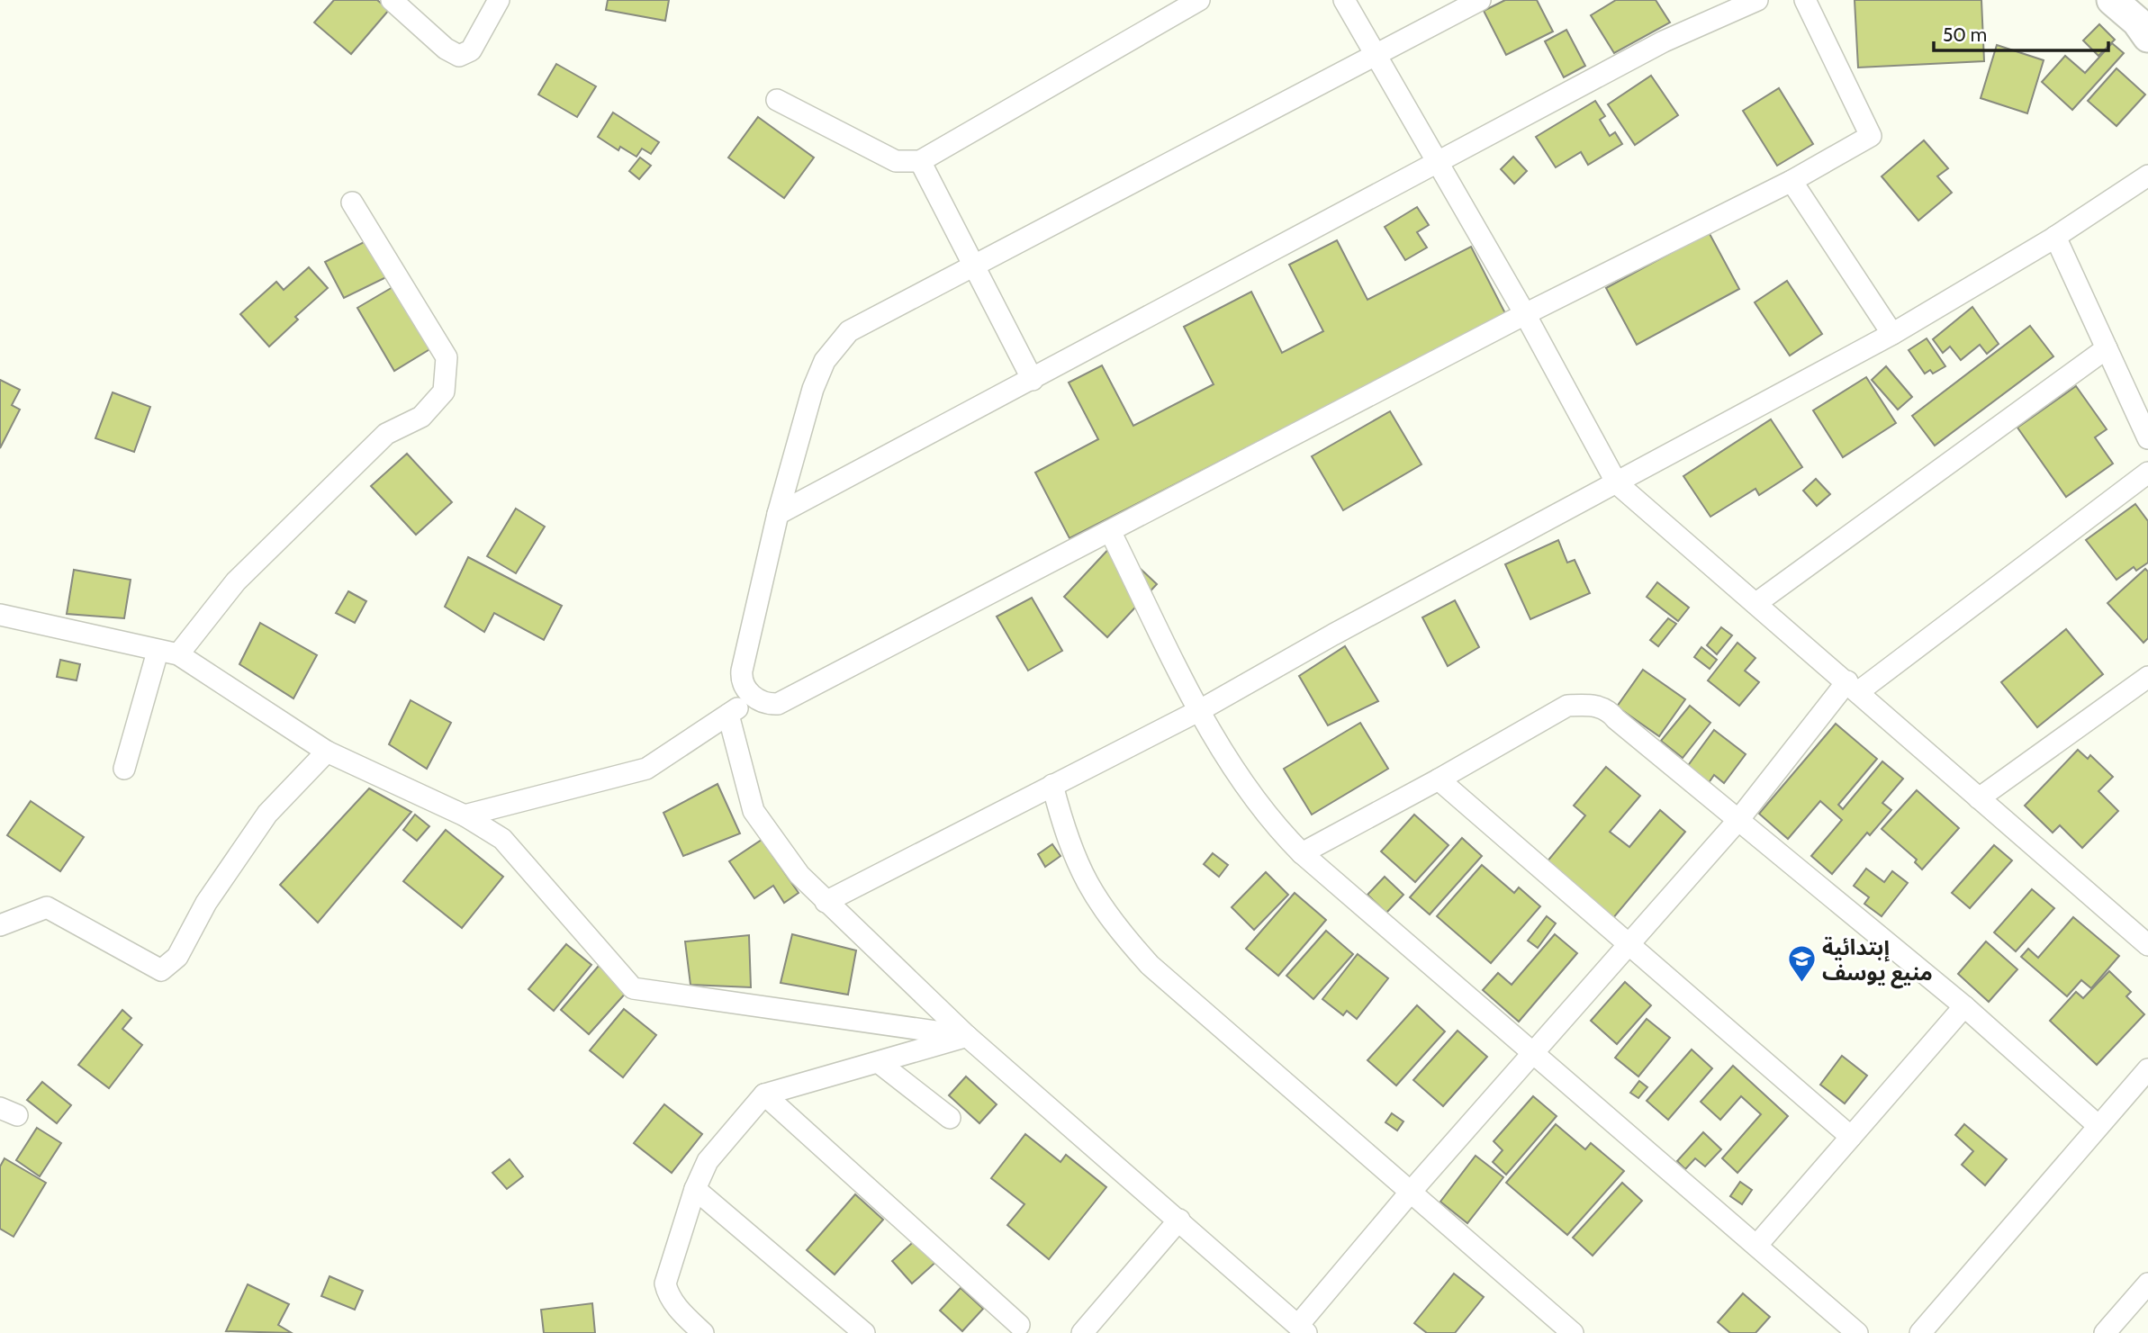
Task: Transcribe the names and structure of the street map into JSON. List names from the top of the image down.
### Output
{
  "places": {
    "school or university": ["إبتدائية منيع يوسف"]
  },
  "scale_bar": "50 m"
}
